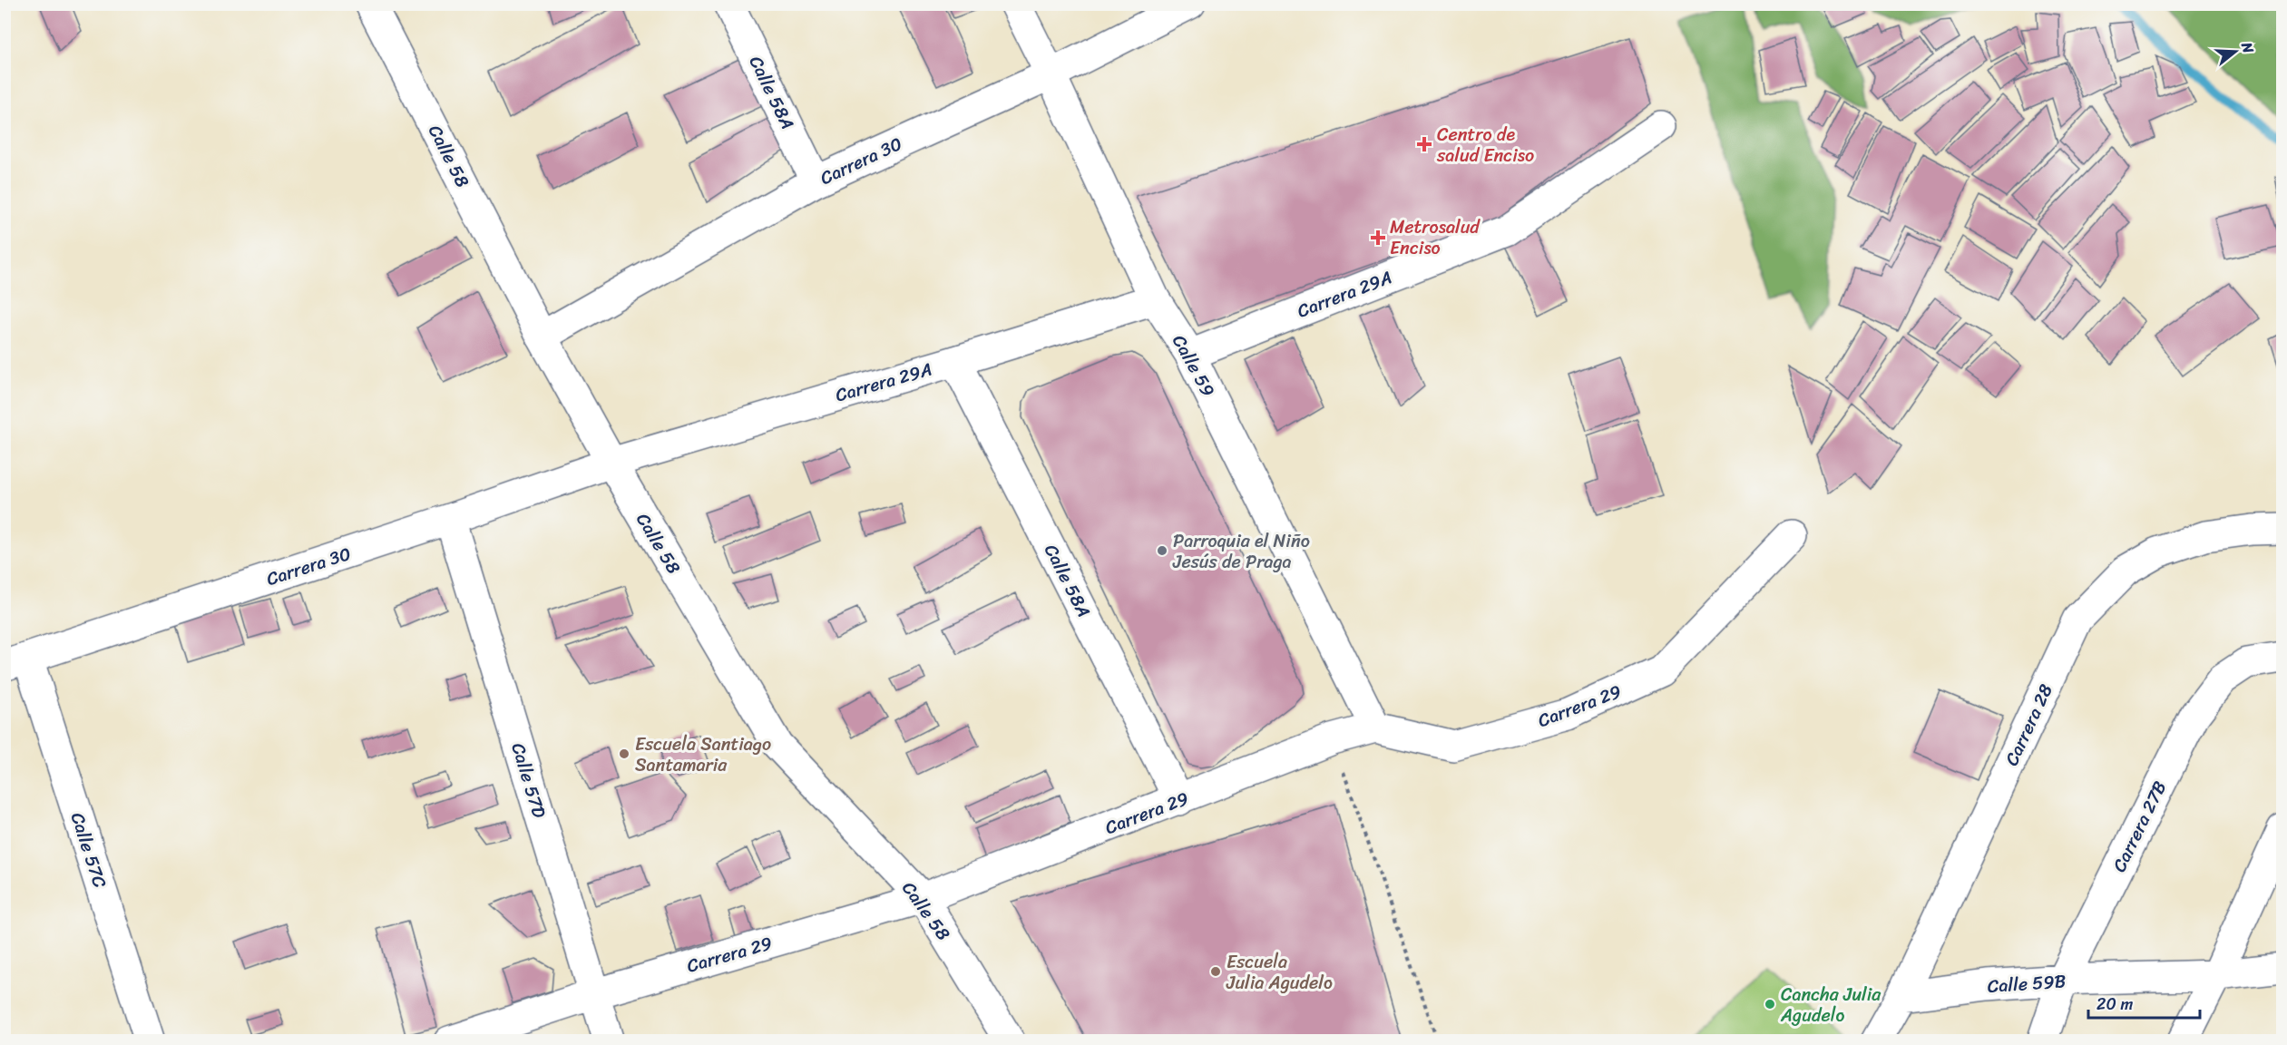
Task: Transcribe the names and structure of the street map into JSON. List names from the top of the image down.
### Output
{
  "streets": {
    "street": [
      "Calle 58A",
      "Calle 58",
      "Carrera 30",
      "Carrera 29A",
      "Calle 59",
      "Carrera 29",
      "Carrera 28",
      "Calle 57D",
      "Carrera 27B",
      "Calle 57C",
      "Calle 59B"
    ]
  },
  "crossings": [
    ["Calle 58A", "Carrera 30"],
    ["Calle 58A", "Carrera 29A"],
    ["Calle 58A", "Carrera 29"],
    ["Calle 58", "Carrera 30"],
    ["Calle 58", "Carrera 29A"],
    ["Calle 58", "Carrera 29"],
    ["Carrera 30", "Carrera 29A"],
    ["Carrera 30", "Calle 59"],
    ["Carrera 30", "Calle 57D"],
    ["Carrera 30", "Calle 57C"],
    ["Carrera 29A", "Calle 59"],
    ["Calle 59", "Carrera 29"],
    ["Carrera 29", "Calle 57D"],
    ["Carrera 28", "Calle 59B"],
    ["Carrera 27B", "Calle 59B"]
  ],
  "places": {
    "health": ["Centro de salud Enciso", "Metrosalud Enciso"],
    "other": [
      "Parroquia el Niño Jesús de Praga",
      "Escuela Santiago Santamaria",
      "Escuela Julia Agudelo",
      "Cancha Julia Agudelo"
    ]
  },
  "scale_bar": "20 m",
  "north": "right"
}
